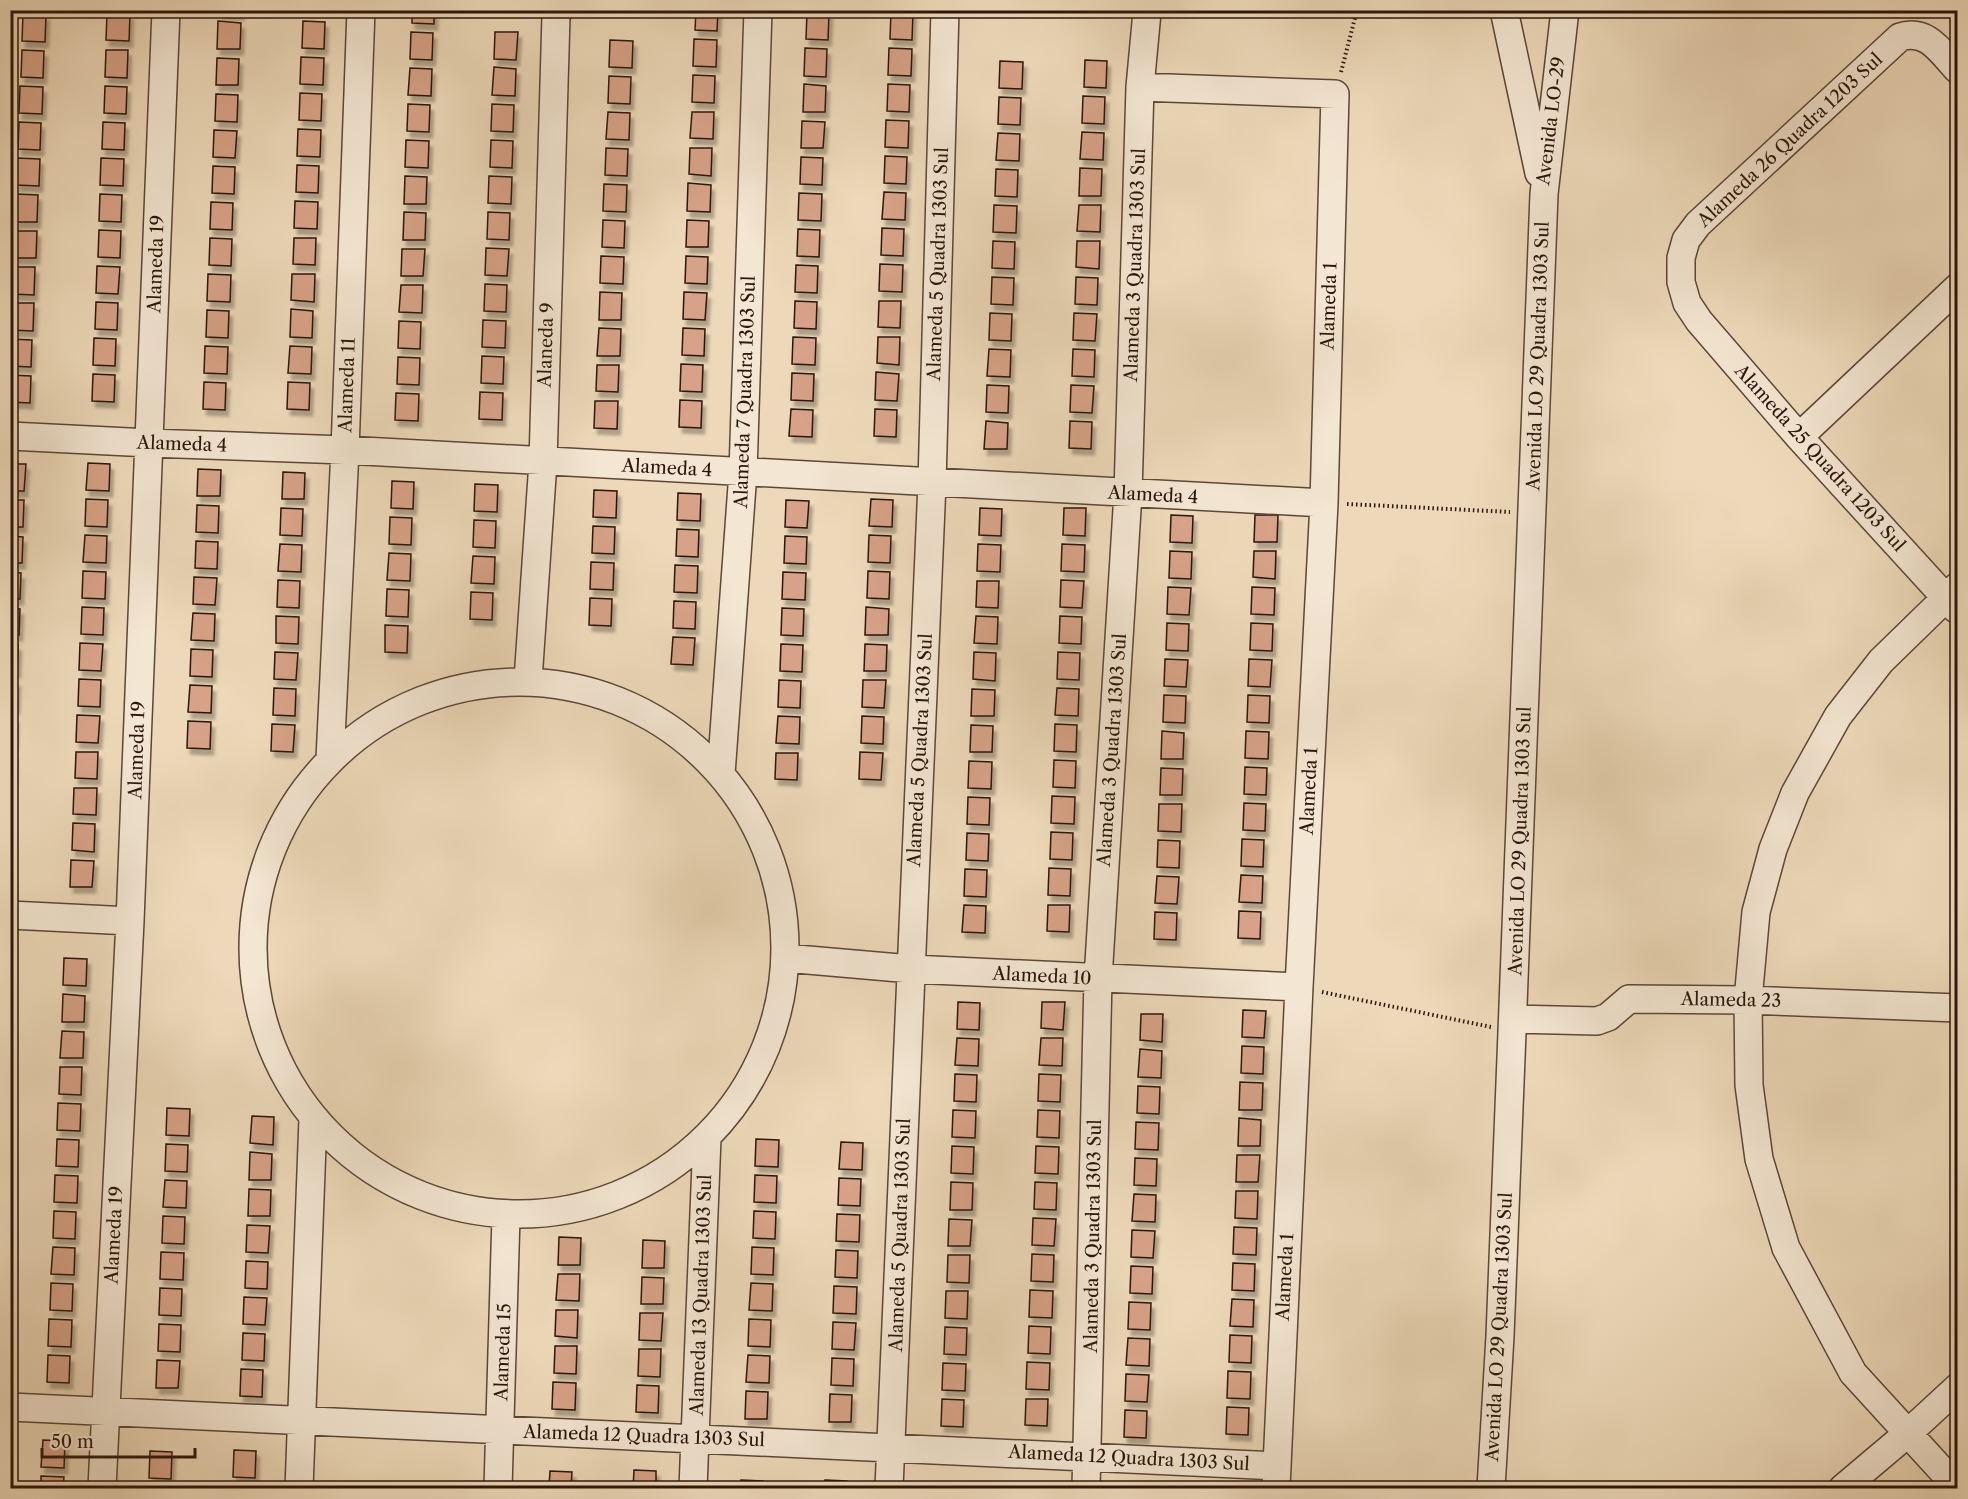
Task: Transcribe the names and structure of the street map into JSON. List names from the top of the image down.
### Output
{
  "streets": {
    "street": [
      "Avenida LO-29",
      "Alameda 26 Quadra 1203 Sul",
      "Alameda 19",
      "Alameda 5 Quadra 1303 Sul",
      "Alameda 3 Quadra 1303 Sul",
      "Alameda 1",
      "Alaneda 9",
      "Avenida LO 29 Quadra 1303 Sul",
      "Alameda 11",
      "Alameda 7 Quadra 1303 Sul",
      "Alameda 4",
      "Alameda 25 Quadra 1203 Sul",
      "Alameda 10",
      "Alameda 23",
      "Alameda 13 Quadra 1303 Sul",
      "Alameda 15",
      "Alameda 12 Quadra 1303 Sul"
    ]
  },
  "crossings": [
    ["Avenida LO-29", "Avenida LO 29 Quadra 1303 Sul"],
    ["Alameda 26 Quadra 1203 Sul", "Alameda 25 Quadra 1203 Sul"],
    ["Alameda 19", "Alameda 4"],
    ["Alameda 19", "Alameda 12 Quadra 1303 Sul"],
    ["Alameda 5 Quadra 1303 Sul", "Alameda 4"],
    ["Alameda 5 Quadra 1303 Sul", "Alameda 10"],
    ["Alameda 5 Quadra 1303 Sul", "Alameda 12 Quadra 1303 Sul"],
    ["Alameda 3 Quadra 1303 Sul", "Alameda 4"],
    ["Alameda 3 Quadra 1303 Sul", "Alameda 10"],
    ["Alameda 3 Quadra 1303 Sul", "Alameda 12 Quadra 1303 Sul"],
    ["Alameda 1", "Alameda 4"],
    ["Alameda 1", "Alameda 10"],
    ["Alameda 1", "Alameda 12 Quadra 1303 Sul"],
    ["Alaneda 9", "Alameda 4"],
    ["Avenida LO 29 Quadra 1303 Sul", "Alameda 23"],
    ["Alameda 11", "Alameda 4"],
    ["Alameda 7 Quadra 1303 Sul", "Alameda 4"],
    ["Alameda 13 Quadra 1303 Sul", "Alameda 12 Quadra 1303 Sul"],
    ["Alameda 15", "Alameda 12 Quadra 1303 Sul"]
  ],
  "scale_bar": "50 m"
}
